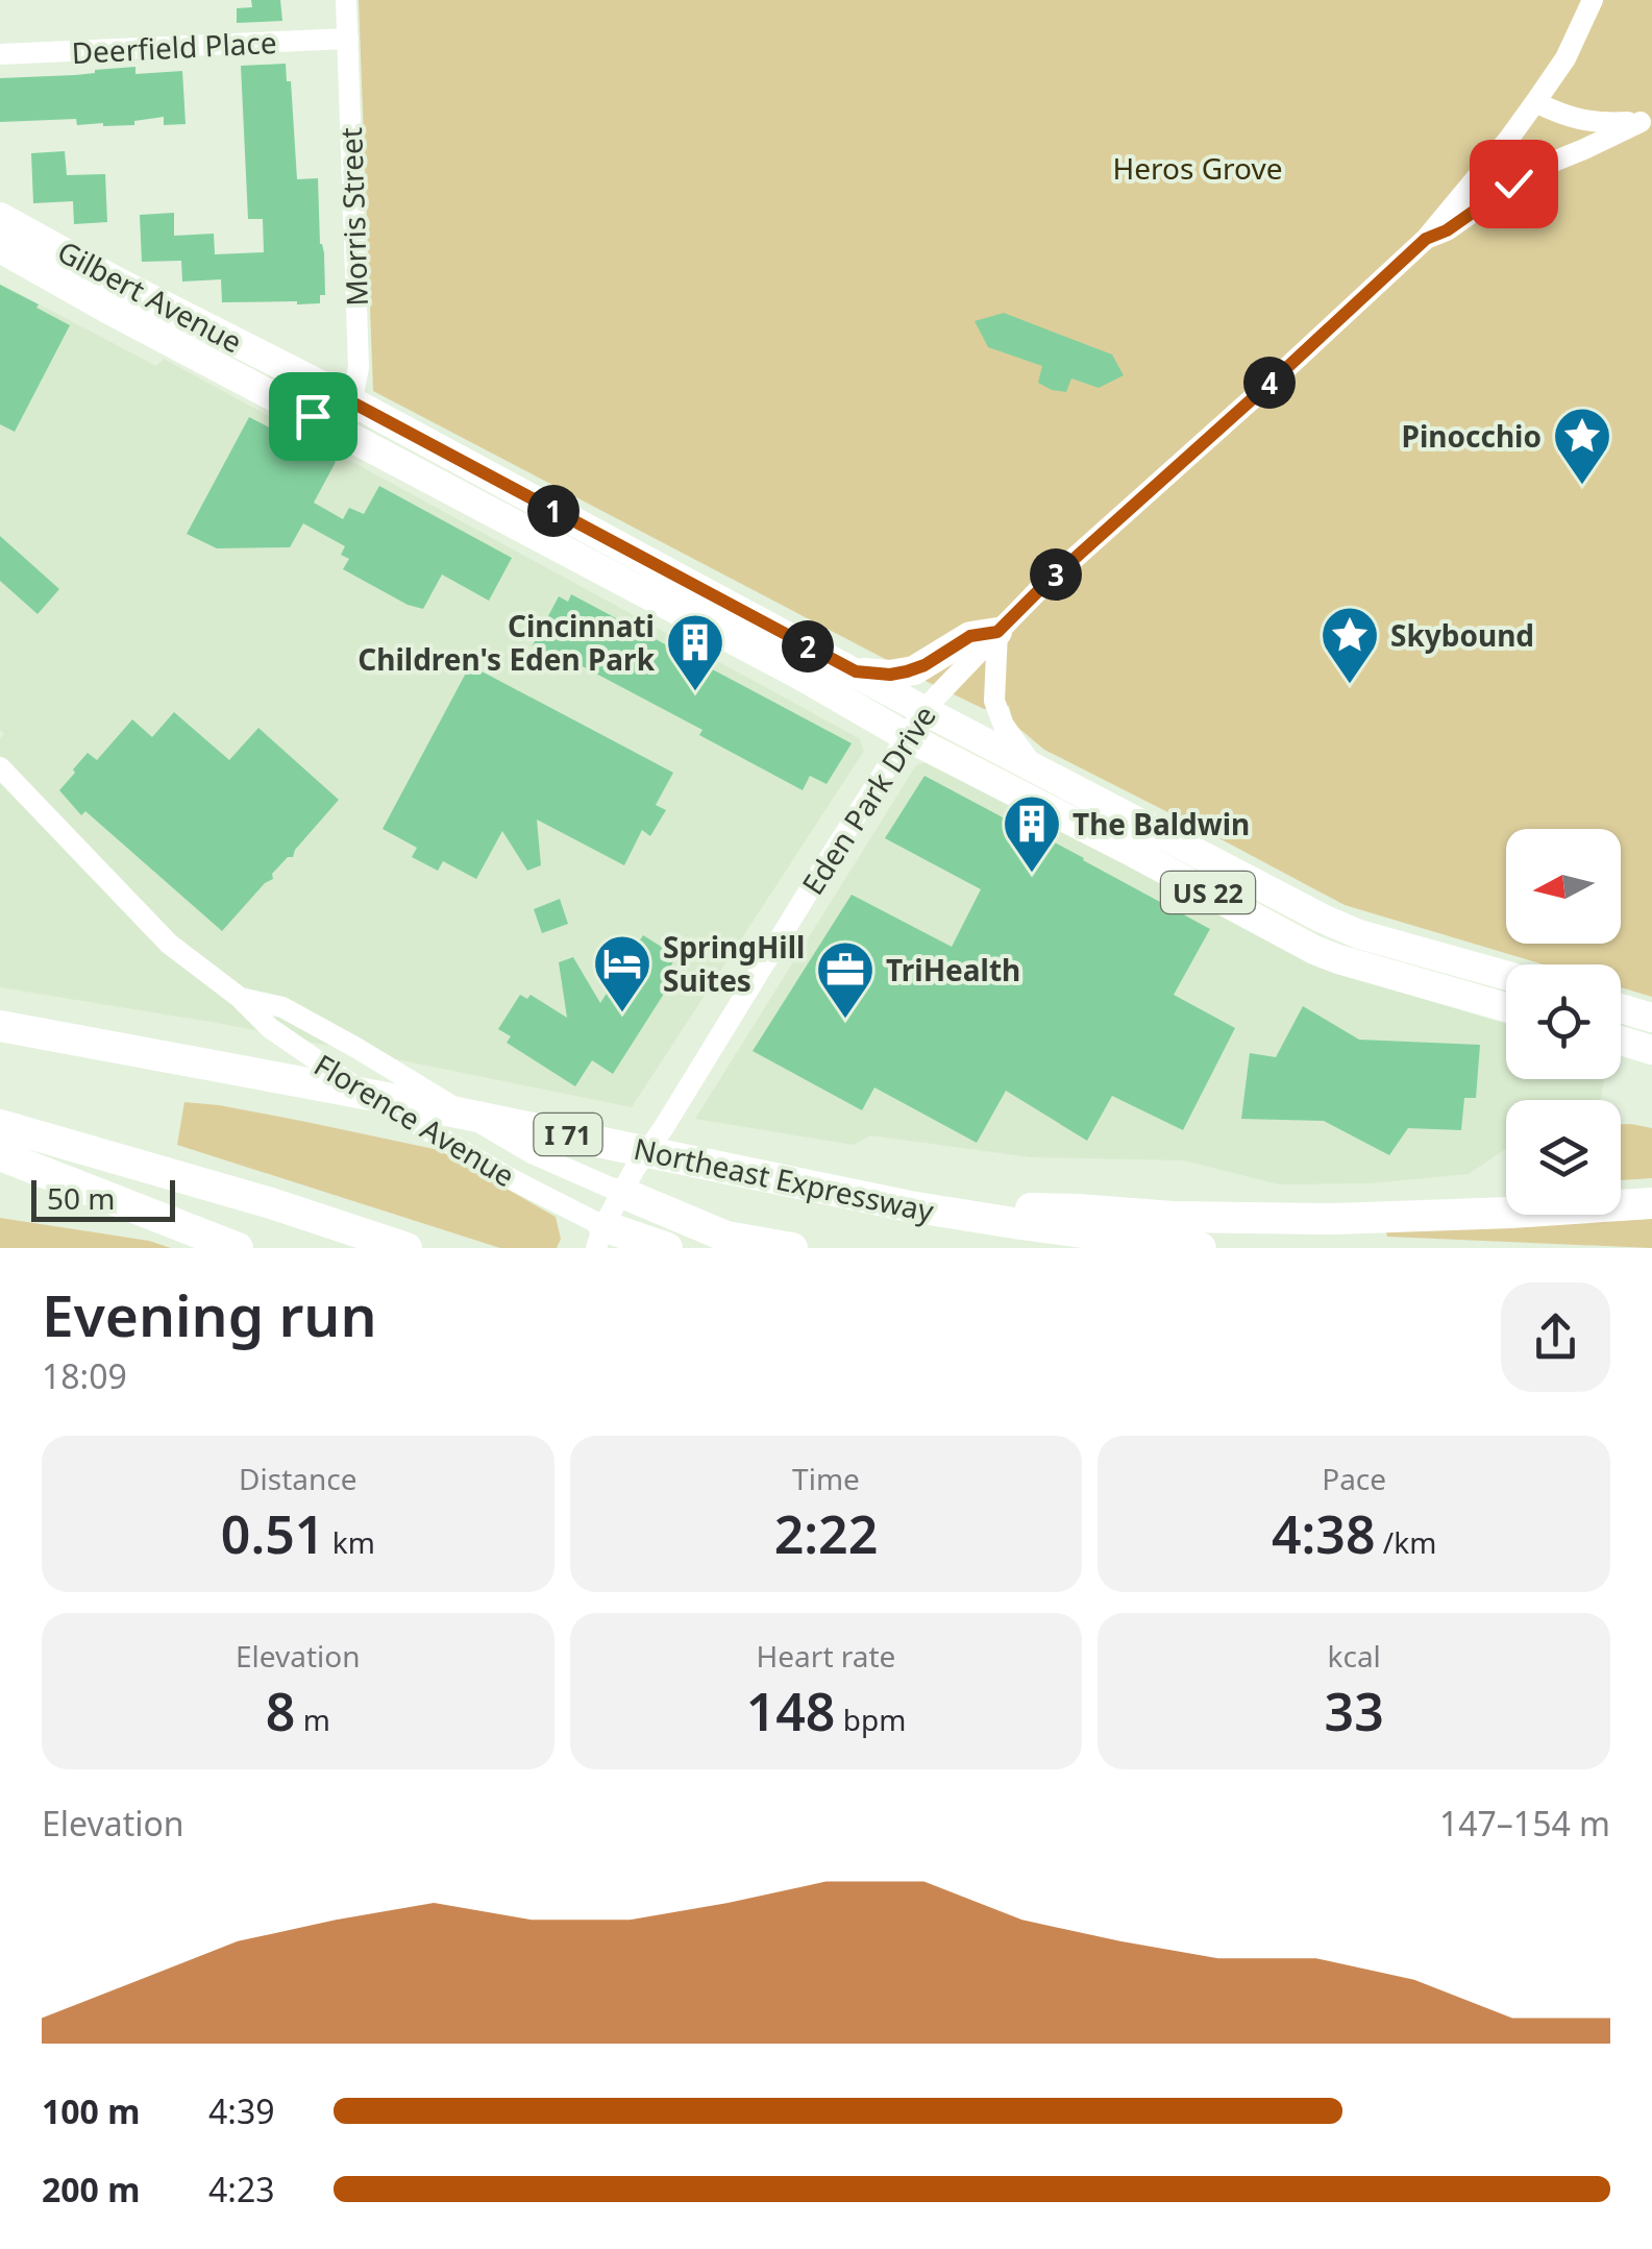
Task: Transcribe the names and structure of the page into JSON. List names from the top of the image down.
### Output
{
  "streets": {
    "highway": ["I 71", "Northeast Expressway"],
    "main road": ["Gilbert Avenue", "US 22"],
    "street": [
      "Deerfield Place",
      "Morris Street",
      "Eden Park Drive",
      "Florence Avenue"
    ]
  },
  "crossings": [
    ["Deerfield Place", "Morris Street"],
    ["Morris Street", "Gilbert Avenue"],
    ["Gilbert Avenue", "Eden Park Drive"],
    ["Eden Park Drive", "Florence Avenue"]
  ],
  "parks": ["Heros Grove"],
  "places": {
    "place": ["Pinocchio", "Skybound"],
    "building": ["Cincinnati Children's Eden Park", "The Baldwin"],
    "hotel": ["SpringHill Suites"],
    "office": ["TriHealth"]
  },
  "scale_bar": "50 m",
  "north": "left",
  "page": {
    "pins": [
      "4",
      "1",
      "3",
      "2"
    ],
    "scale": "50 m",
    "heading": ["Evening run", "18:09"],
    "stats": [
      ["Distance", "0.51 km"],
      ["Time", "2:22"],
      ["Pace", "4:38 /km"],
      ["Elevation", "8 m"],
      ["Heart rate", "148 bpm"],
      ["kcal", "33"]
    ],
    "chart": ["Elevation", "147–154 m"],
    "list": [
      {
        "name": "100 m",
        "note": "4:39"
      },
      {
        "name": "200 m",
        "note": "4:23"
      }
    ]
  }
}
